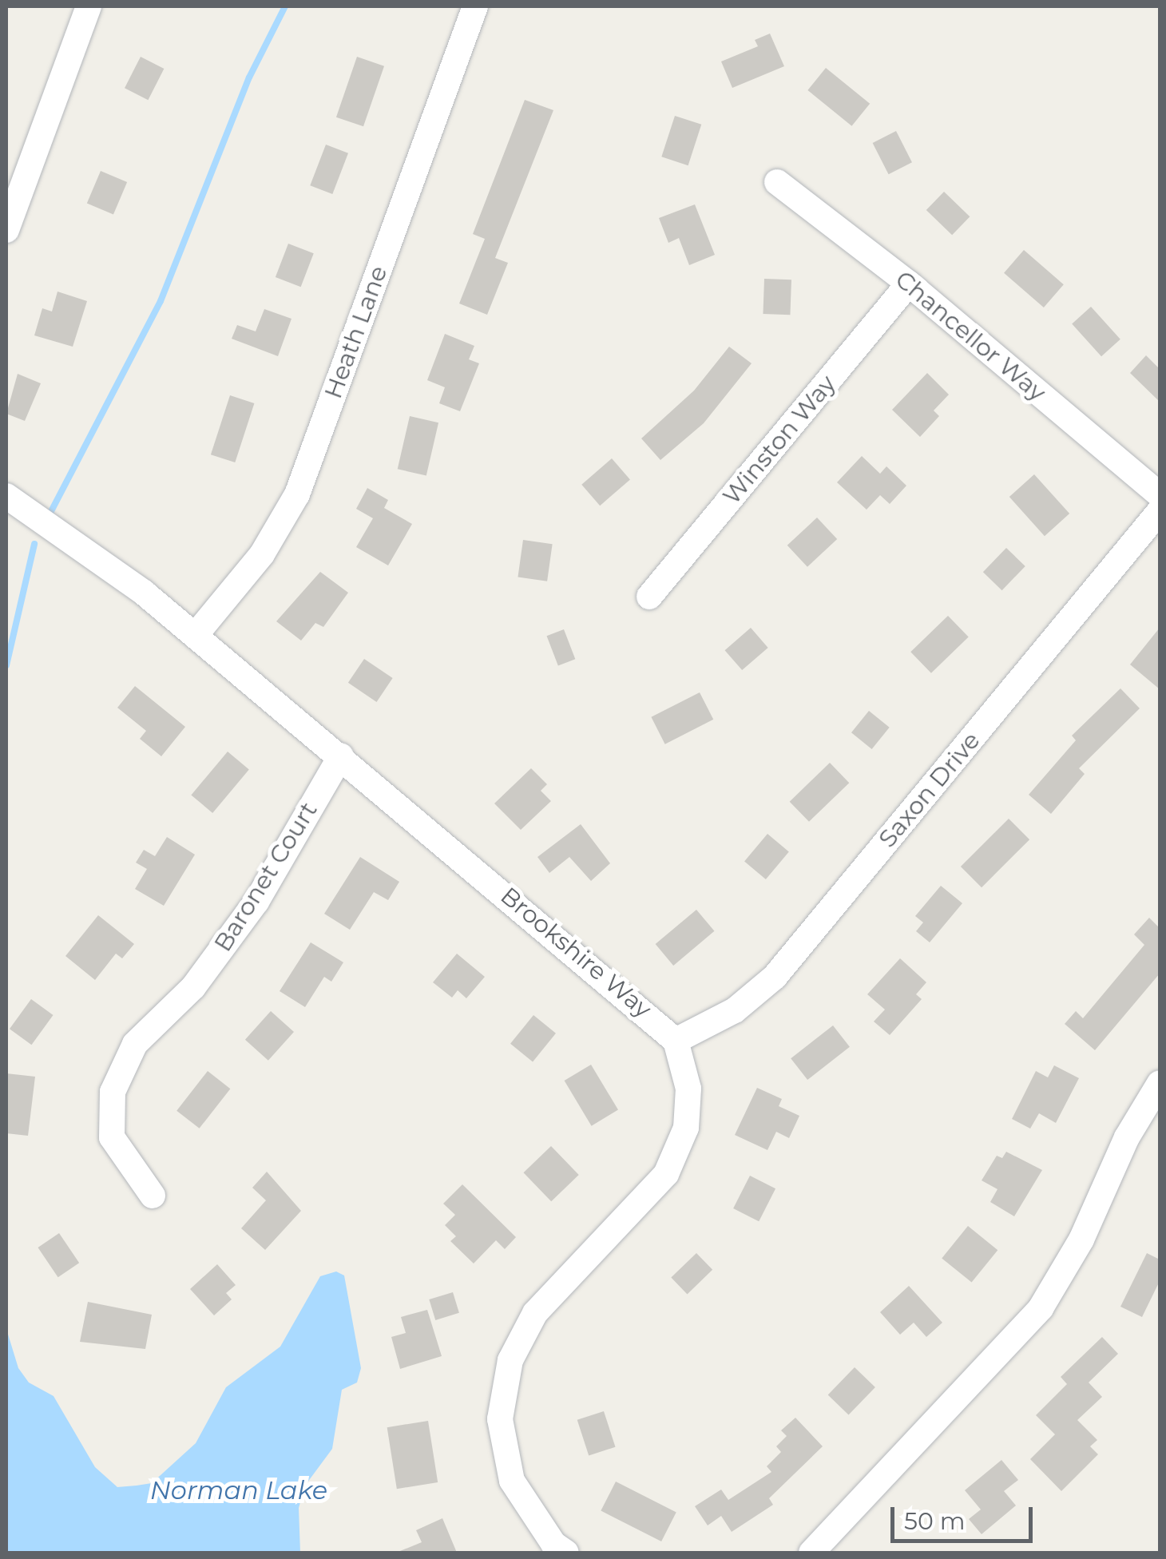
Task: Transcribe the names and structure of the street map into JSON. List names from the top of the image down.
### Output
{
  "streets": {
    "street": [
      "Heath Lane",
      "Chancellor Way",
      "Winston Way",
      "Saxon Drive",
      "Baronet Court",
      "Brookshire Way"
    ]
  },
  "crossings": [
    ["Heath Lane", "Brookshire Way"],
    ["Chancellor Way", "Winston Way"],
    ["Saxon Drive", "Brookshire Way"],
    ["Baronet Court", "Brookshire Way"]
  ],
  "water": ["Norman Lake"],
  "scale_bar": "50 m"
}
